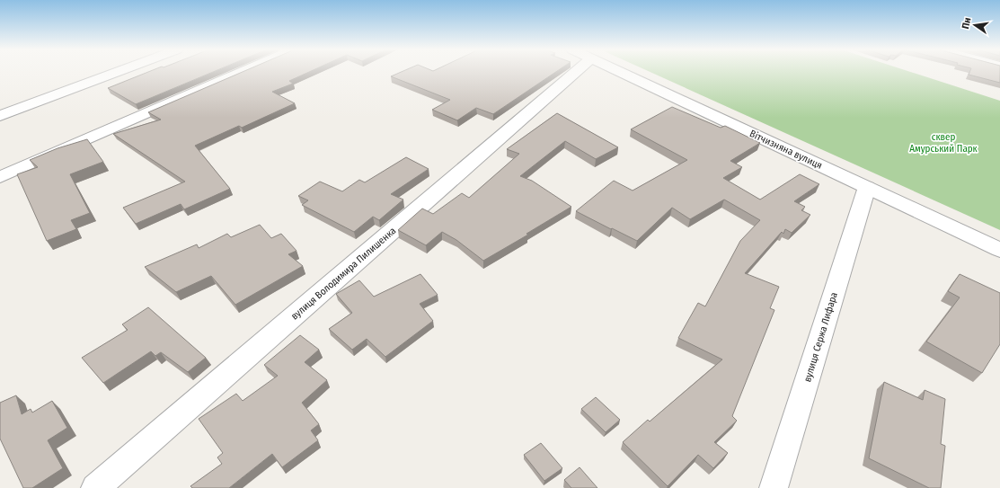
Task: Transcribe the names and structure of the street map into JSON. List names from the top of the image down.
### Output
{
  "streets": {
    "street": ["Вітчизняна вулиця", "вулиця Володимира Пилишенка", "вулиця Сержа Лифара"]
  },
  "crossings": [
    ["Вітчизняна вулиця", "вулиця Сержа Лифара"]
  ],
  "parks": ["сквер Амурський Парк"],
  "north": "left"
}
